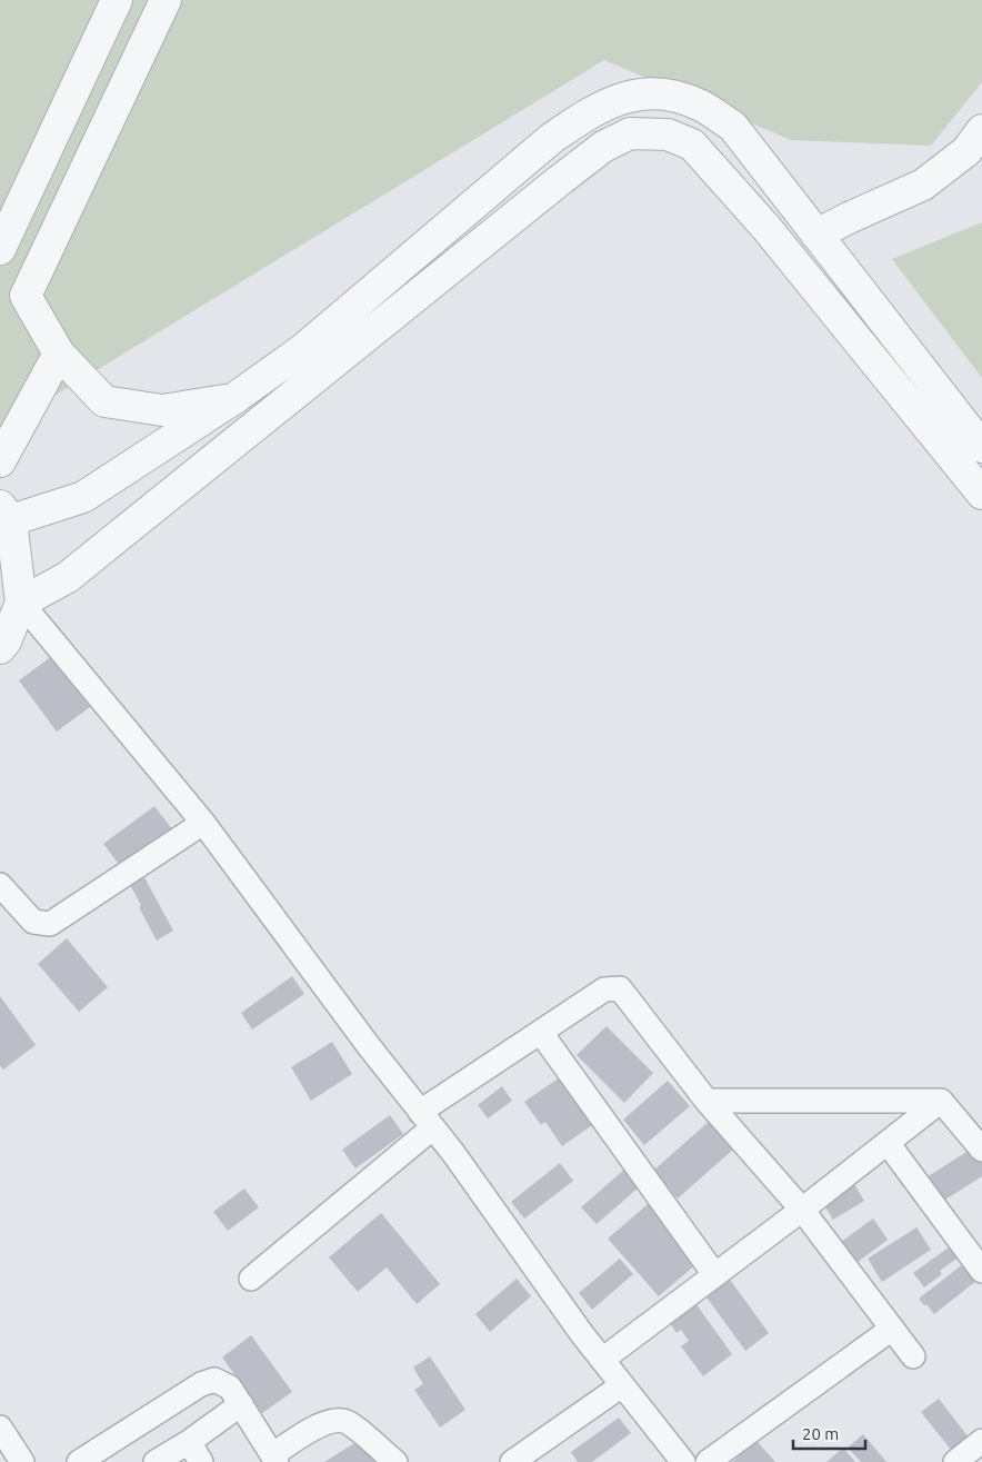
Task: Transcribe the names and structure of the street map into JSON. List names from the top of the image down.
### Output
{
  "scale_bar": "20 m"
}
